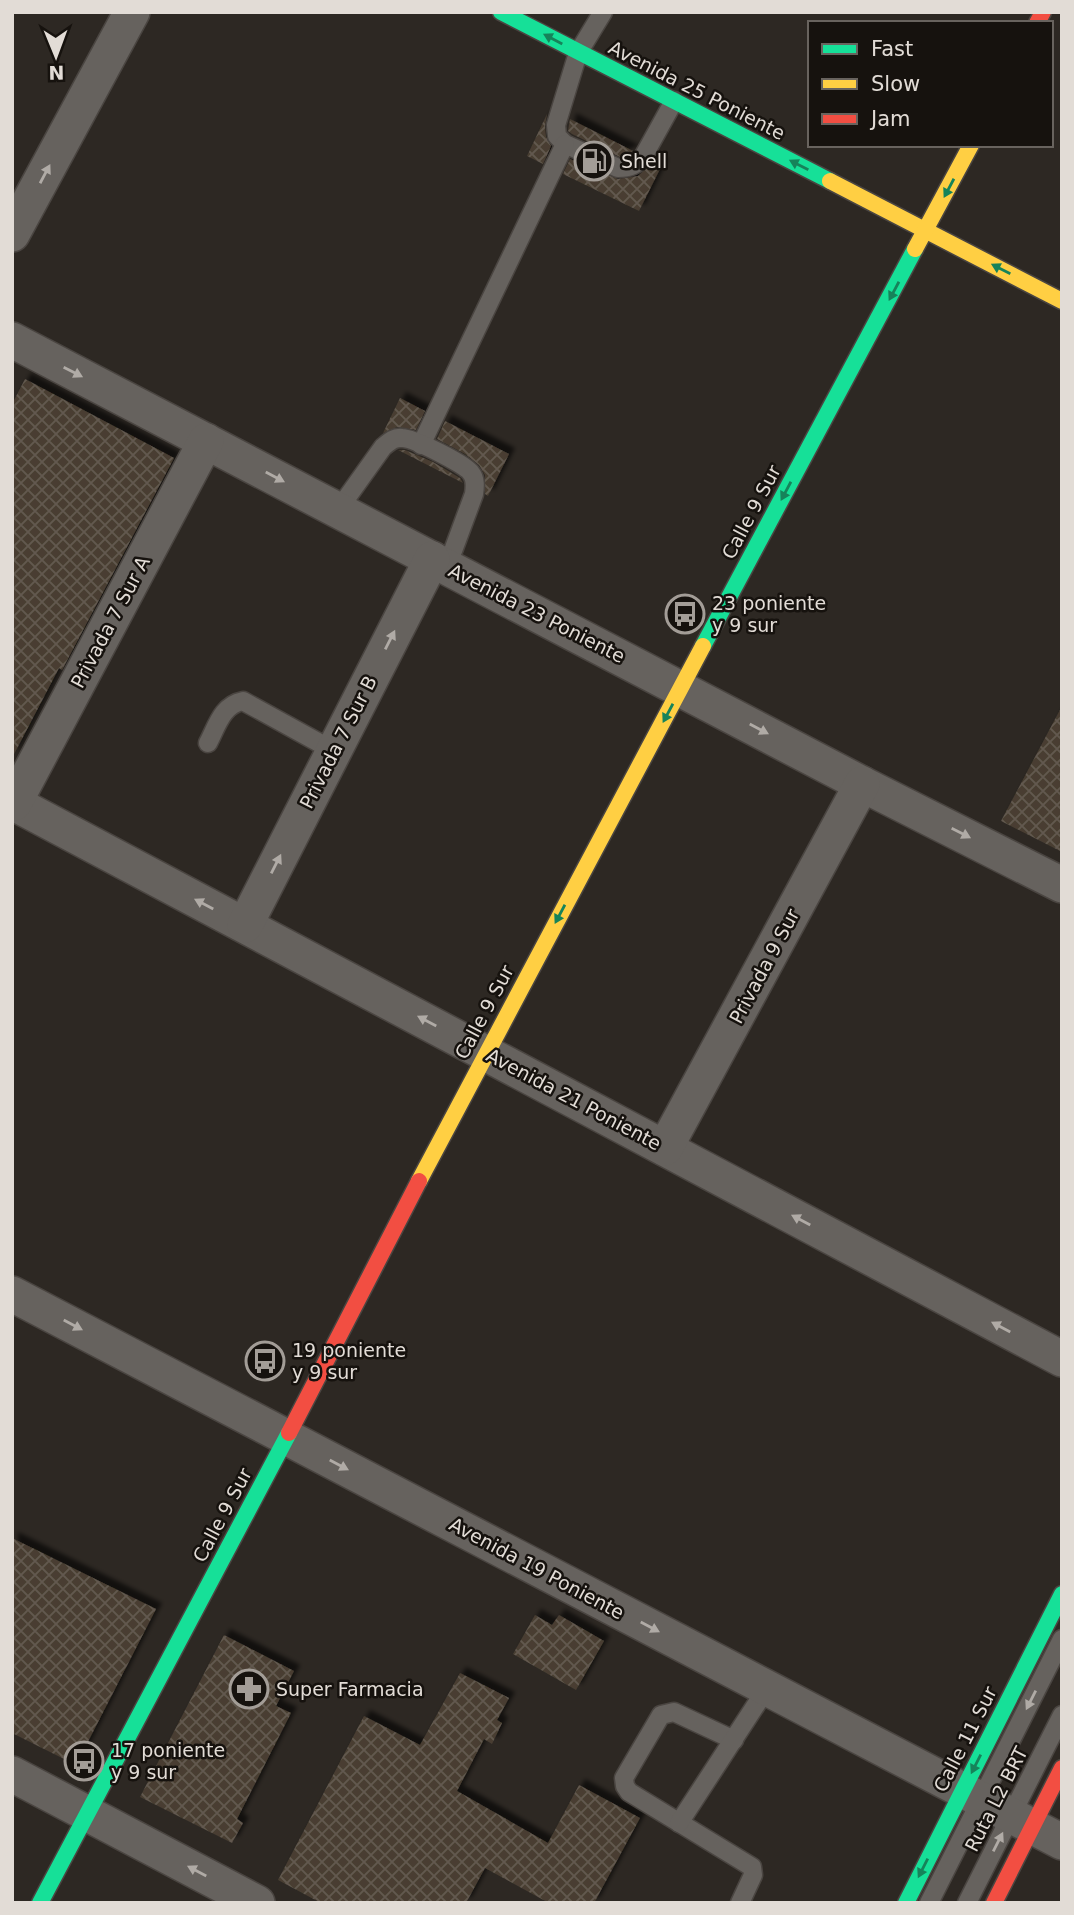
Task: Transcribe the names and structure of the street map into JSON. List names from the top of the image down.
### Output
{
  "streets": {
    "street": [
      "Avenida 25 Poniente",
      "Calle 9 Sur",
      "Avenida 23 Poniente",
      "Privada 7 Sur A",
      "Privada 7 Sur B",
      "Privada 9 Sur",
      "Avenida 21 Poniente",
      "Avenida 19 Poniente",
      "Calle 11 Sur"
    ],
    "lane": ["Ruta L2 BRT"]
  },
  "crossings": [
    ["Avenida 25 Poniente", "Calle 9 Sur"],
    ["Calle 9 Sur", "Avenida 23 Poniente"],
    ["Calle 9 Sur", "Avenida 21 Poniente"],
    ["Calle 9 Sur", "Avenida 19 Poniente"],
    ["Avenida 23 Poniente", "Privada 7 Sur A"],
    ["Avenida 23 Poniente", "Privada 7 Sur B"],
    ["Avenida 23 Poniente", "Privada 9 Sur"],
    ["Privada 7 Sur A", "Avenida 21 Poniente"],
    ["Privada 7 Sur B", "Avenida 21 Poniente"],
    ["Privada 9 Sur", "Avenida 21 Poniente"],
    ["Avenida 19 Poniente", "Calle 11 Sur"],
    ["Avenida 19 Poniente", "Ruta L2 BRT"],
    ["Calle 11 Sur", "Ruta L2 BRT"]
  ],
  "one_way": [
    "Avenida 25 Poniente",
    "Calle 9 Sur",
    "Avenida 23 Poniente",
    "Privada 7 Sur B",
    "Avenida 21 Poniente",
    "Avenida 19 Poniente"
  ],
  "places": {
    "fuel station": ["Shell"],
    "bus stop": ["23 poniente y 9 sur", "19 poniente y 9 sur", "17 poniente y 9 sur"],
    "pharmacy": ["Super Farmacia"]
  },
  "legend": ["Fast", "Slow", "Jam"],
  "north": "bottom"
}
